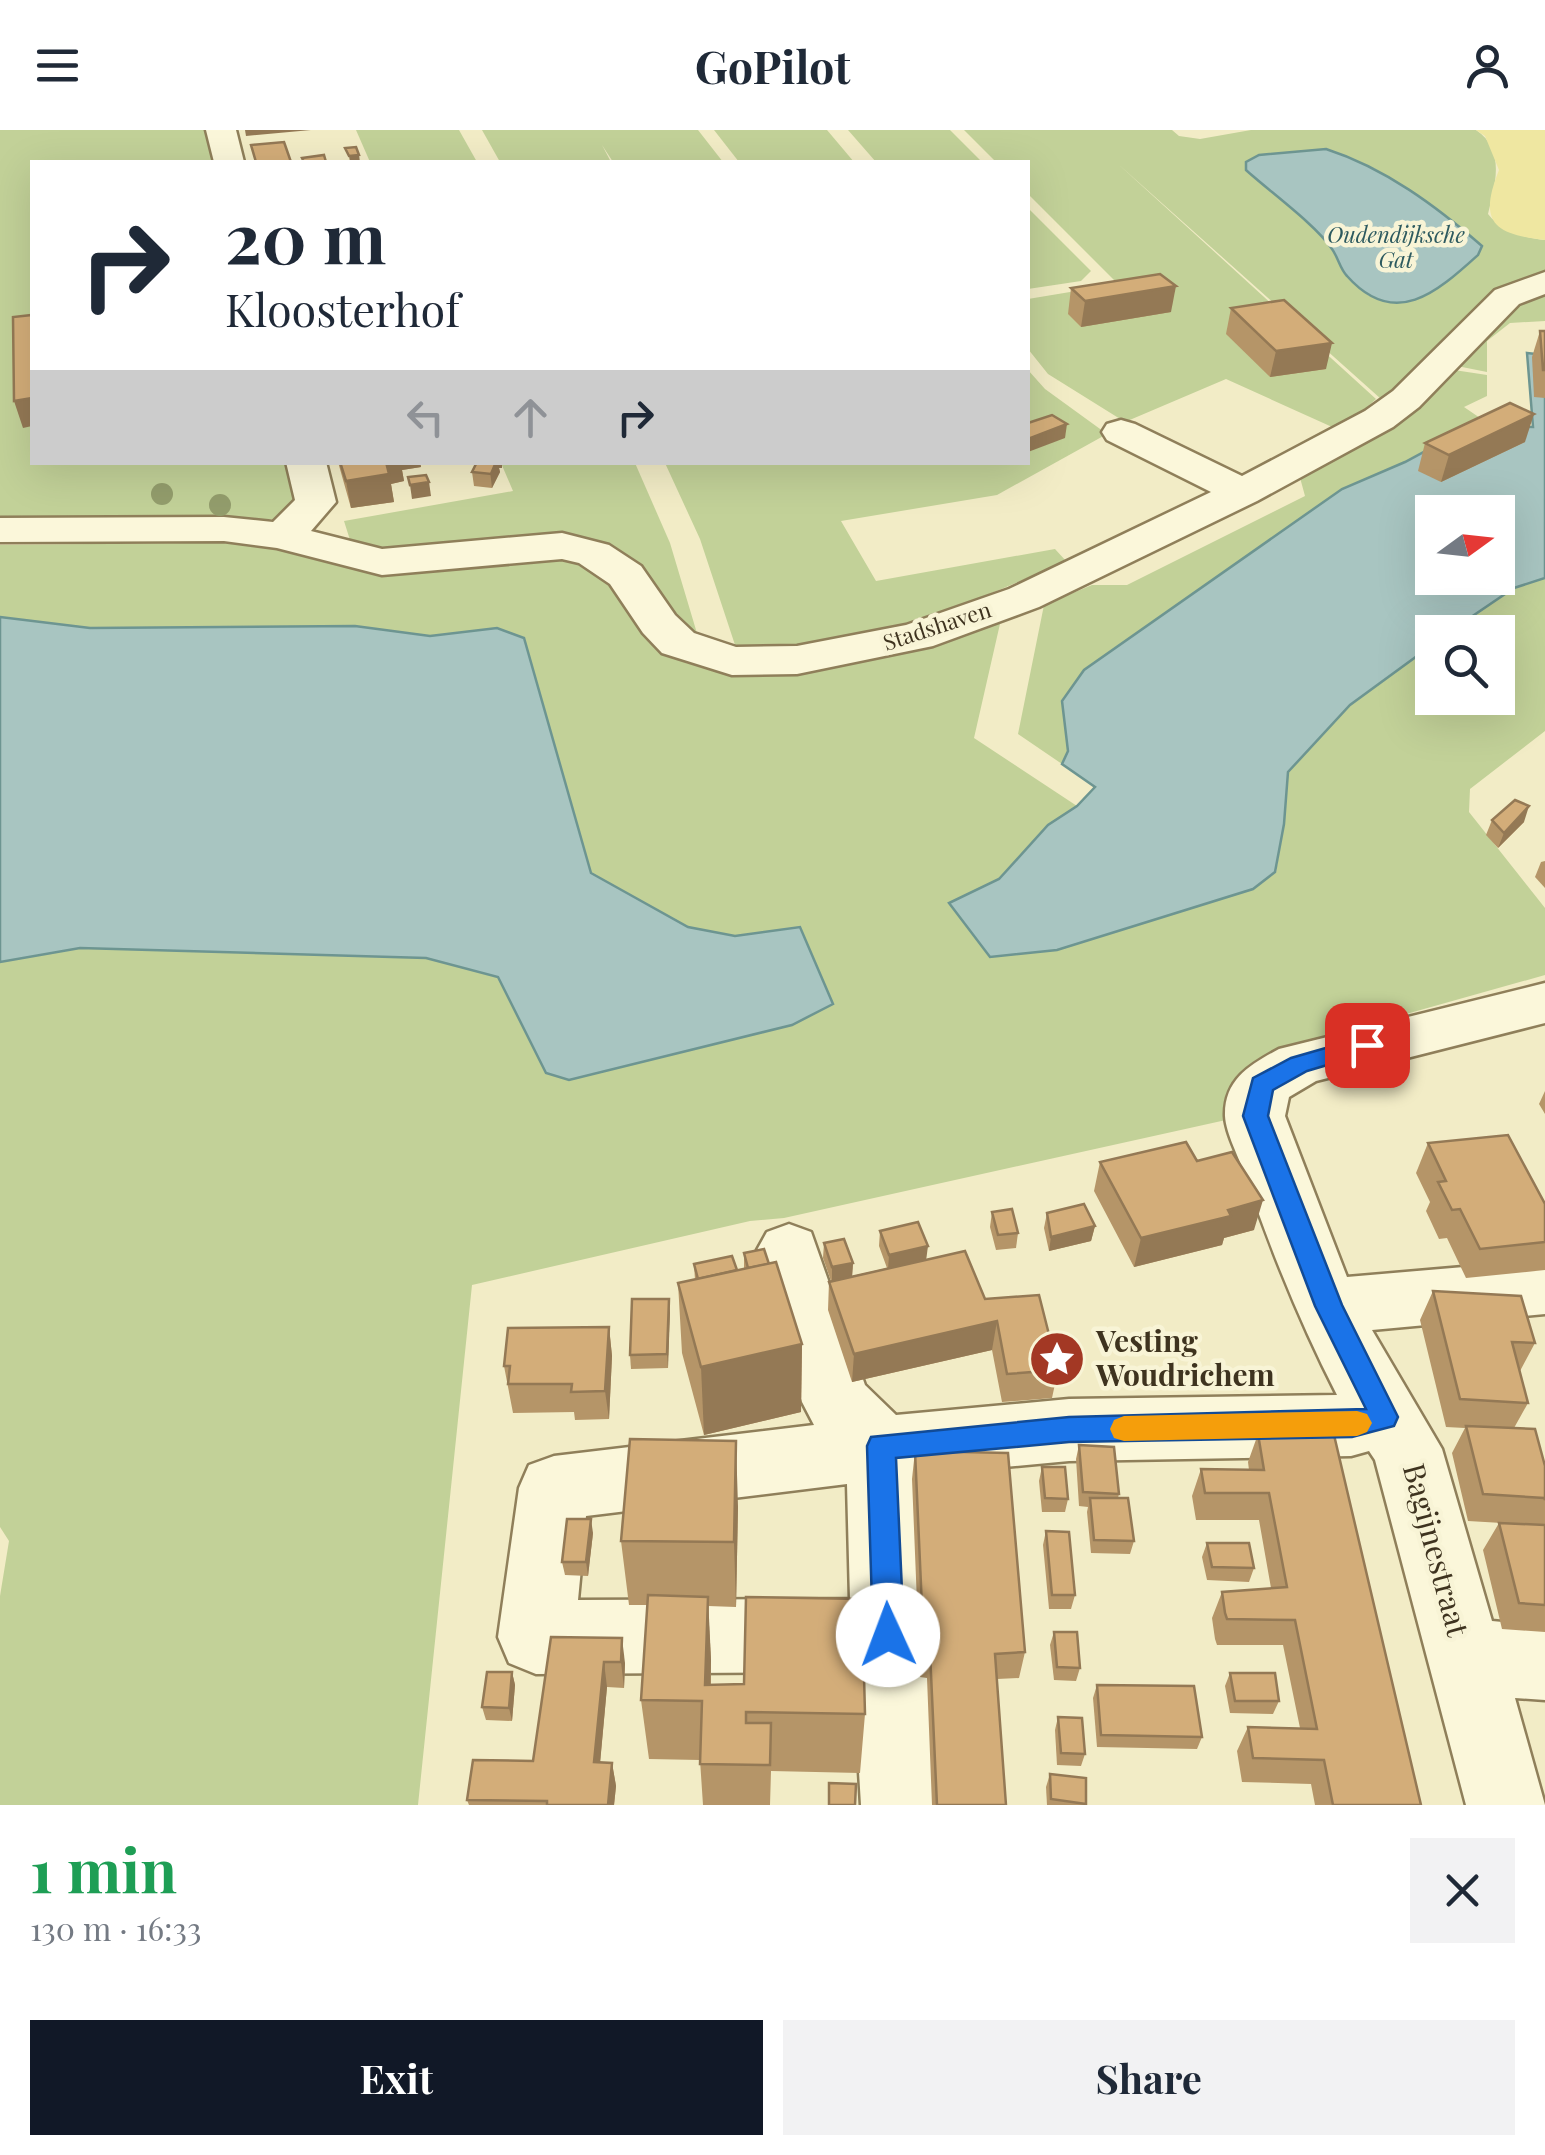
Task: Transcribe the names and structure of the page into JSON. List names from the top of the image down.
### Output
{
  "streets": {
    "street": ["Stadshaven", "Bagijnestraat"]
  },
  "water": ["Oudendijksche Gat"],
  "places": {
    "place": ["Vesting Woudrichem"]
  },
  "north": "right",
  "page": {
    "header": "GoPilot",
    "turn": ["20 m", "Kloosterhof"],
    "heading": ["1 min", "130 m · 16:33"],
    "buttons": ["Exit", "Share"]
  }
}
